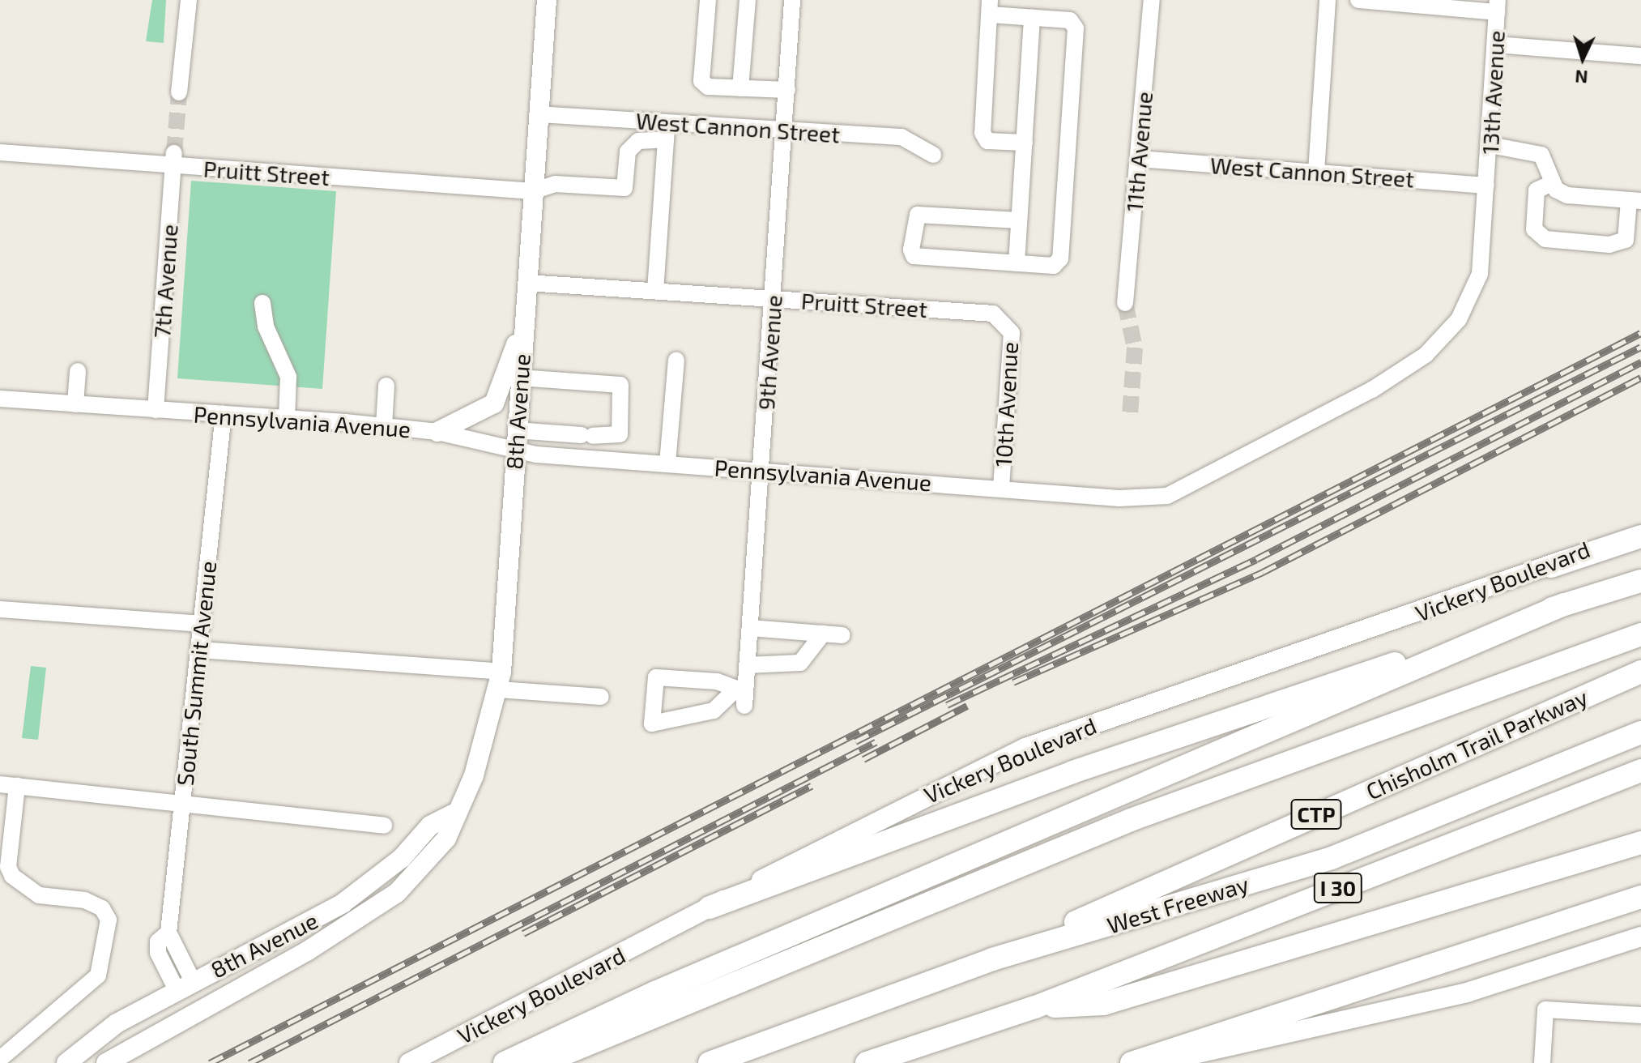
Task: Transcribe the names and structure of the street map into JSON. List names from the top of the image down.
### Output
{
  "streets": {
    "highway": [
      "Chisholm Trail Parkway",
      "CTP",
      "I 30",
      "West Freeway"
    ],
    "main road": ["8th Avenue", "Vickery Boulevard"],
    "street": [
      "13th Avenue",
      "West Cannon Street",
      "11th Avenue",
      "Pruitt Street",
      "7th Avenue",
      "9th Avenue",
      "10th Avenue",
      "Pennsylvania Avenue",
      "South Summit Avenue"
    ]
  },
  "crossings": [
    ["13th Avenue", "West Cannon Street"],
    ["13th Avenue", "Pennsylvania Avenue"],
    ["West Cannon Street", "11th Avenue"],
    ["West Cannon Street", "Pruitt Street"],
    ["West Cannon Street", "9th Avenue"],
    ["West Cannon Street", "8th Avenue"],
    ["West Cannon Street", "Pennsylvania Avenue"],
    ["Pruitt Street", "7th Avenue"],
    ["Pruitt Street", "9th Avenue"],
    ["Pruitt Street", "10th Avenue"],
    ["Pruitt Street", "8th Avenue"],
    ["7th Avenue", "Pennsylvania Avenue"],
    ["9th Avenue", "Pennsylvania Avenue"],
    ["10th Avenue", "Pennsylvania Avenue"],
    ["8th Avenue", "Pennsylvania Avenue"],
    ["8th Avenue", "South Summit Avenue"],
    ["Pennsylvania Avenue", "South Summit Avenue"],
    ["Chisholm Trail Parkway", "West Freeway"]
  ],
  "north": "bottom"
}
